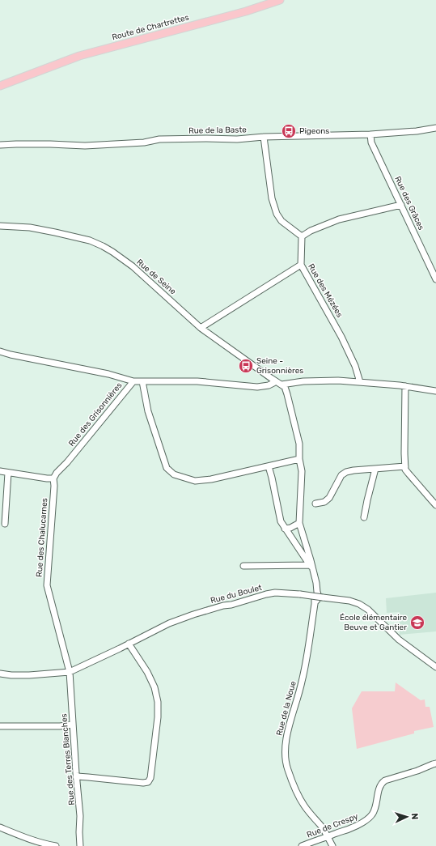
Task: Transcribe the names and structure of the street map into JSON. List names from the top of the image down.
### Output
{
  "streets": {
    "main road": ["Route de Chartrettes"],
    "street": [
      "Rue de la Baste",
      "Rue des Grâces",
      "Rue de Seine",
      "Rue des Mézées",
      "Rue des Grisonnières",
      "Rue des Chalucarnes",
      "Rue du Boulet",
      "Rue de la Noue",
      "Rue des Terres Blanches",
      "Rue de Crespy"
    ]
  },
  "crossings": [
    ["Rue de la Baste", "Rue des Grâces"],
    ["Rue de Seine", "Rue des Grisonnières"],
    ["Rue de Seine", "Rue de la Noue"],
    ["Rue des Mézées", "Rue des Grisonnières"],
    ["Rue des Grisonnières", "Rue des Chalucarnes"],
    ["Rue des Grisonnières", "Rue de la Noue"],
    ["Rue des Chalucarnes", "Rue du Boulet"],
    ["Rue des Chalucarnes", "Rue des Terres Blanches"],
    ["Rue du Boulet", "Rue des Terres Blanches"],
    ["Rue de la Noue", "Rue de Crespy"]
  ],
  "places": {
    "bus stop": ["Pigeons", "Seine - Grisonnières"],
    "school or university": ["École élémentaire Beuve et Gantier"]
  },
  "north": "right"
}
